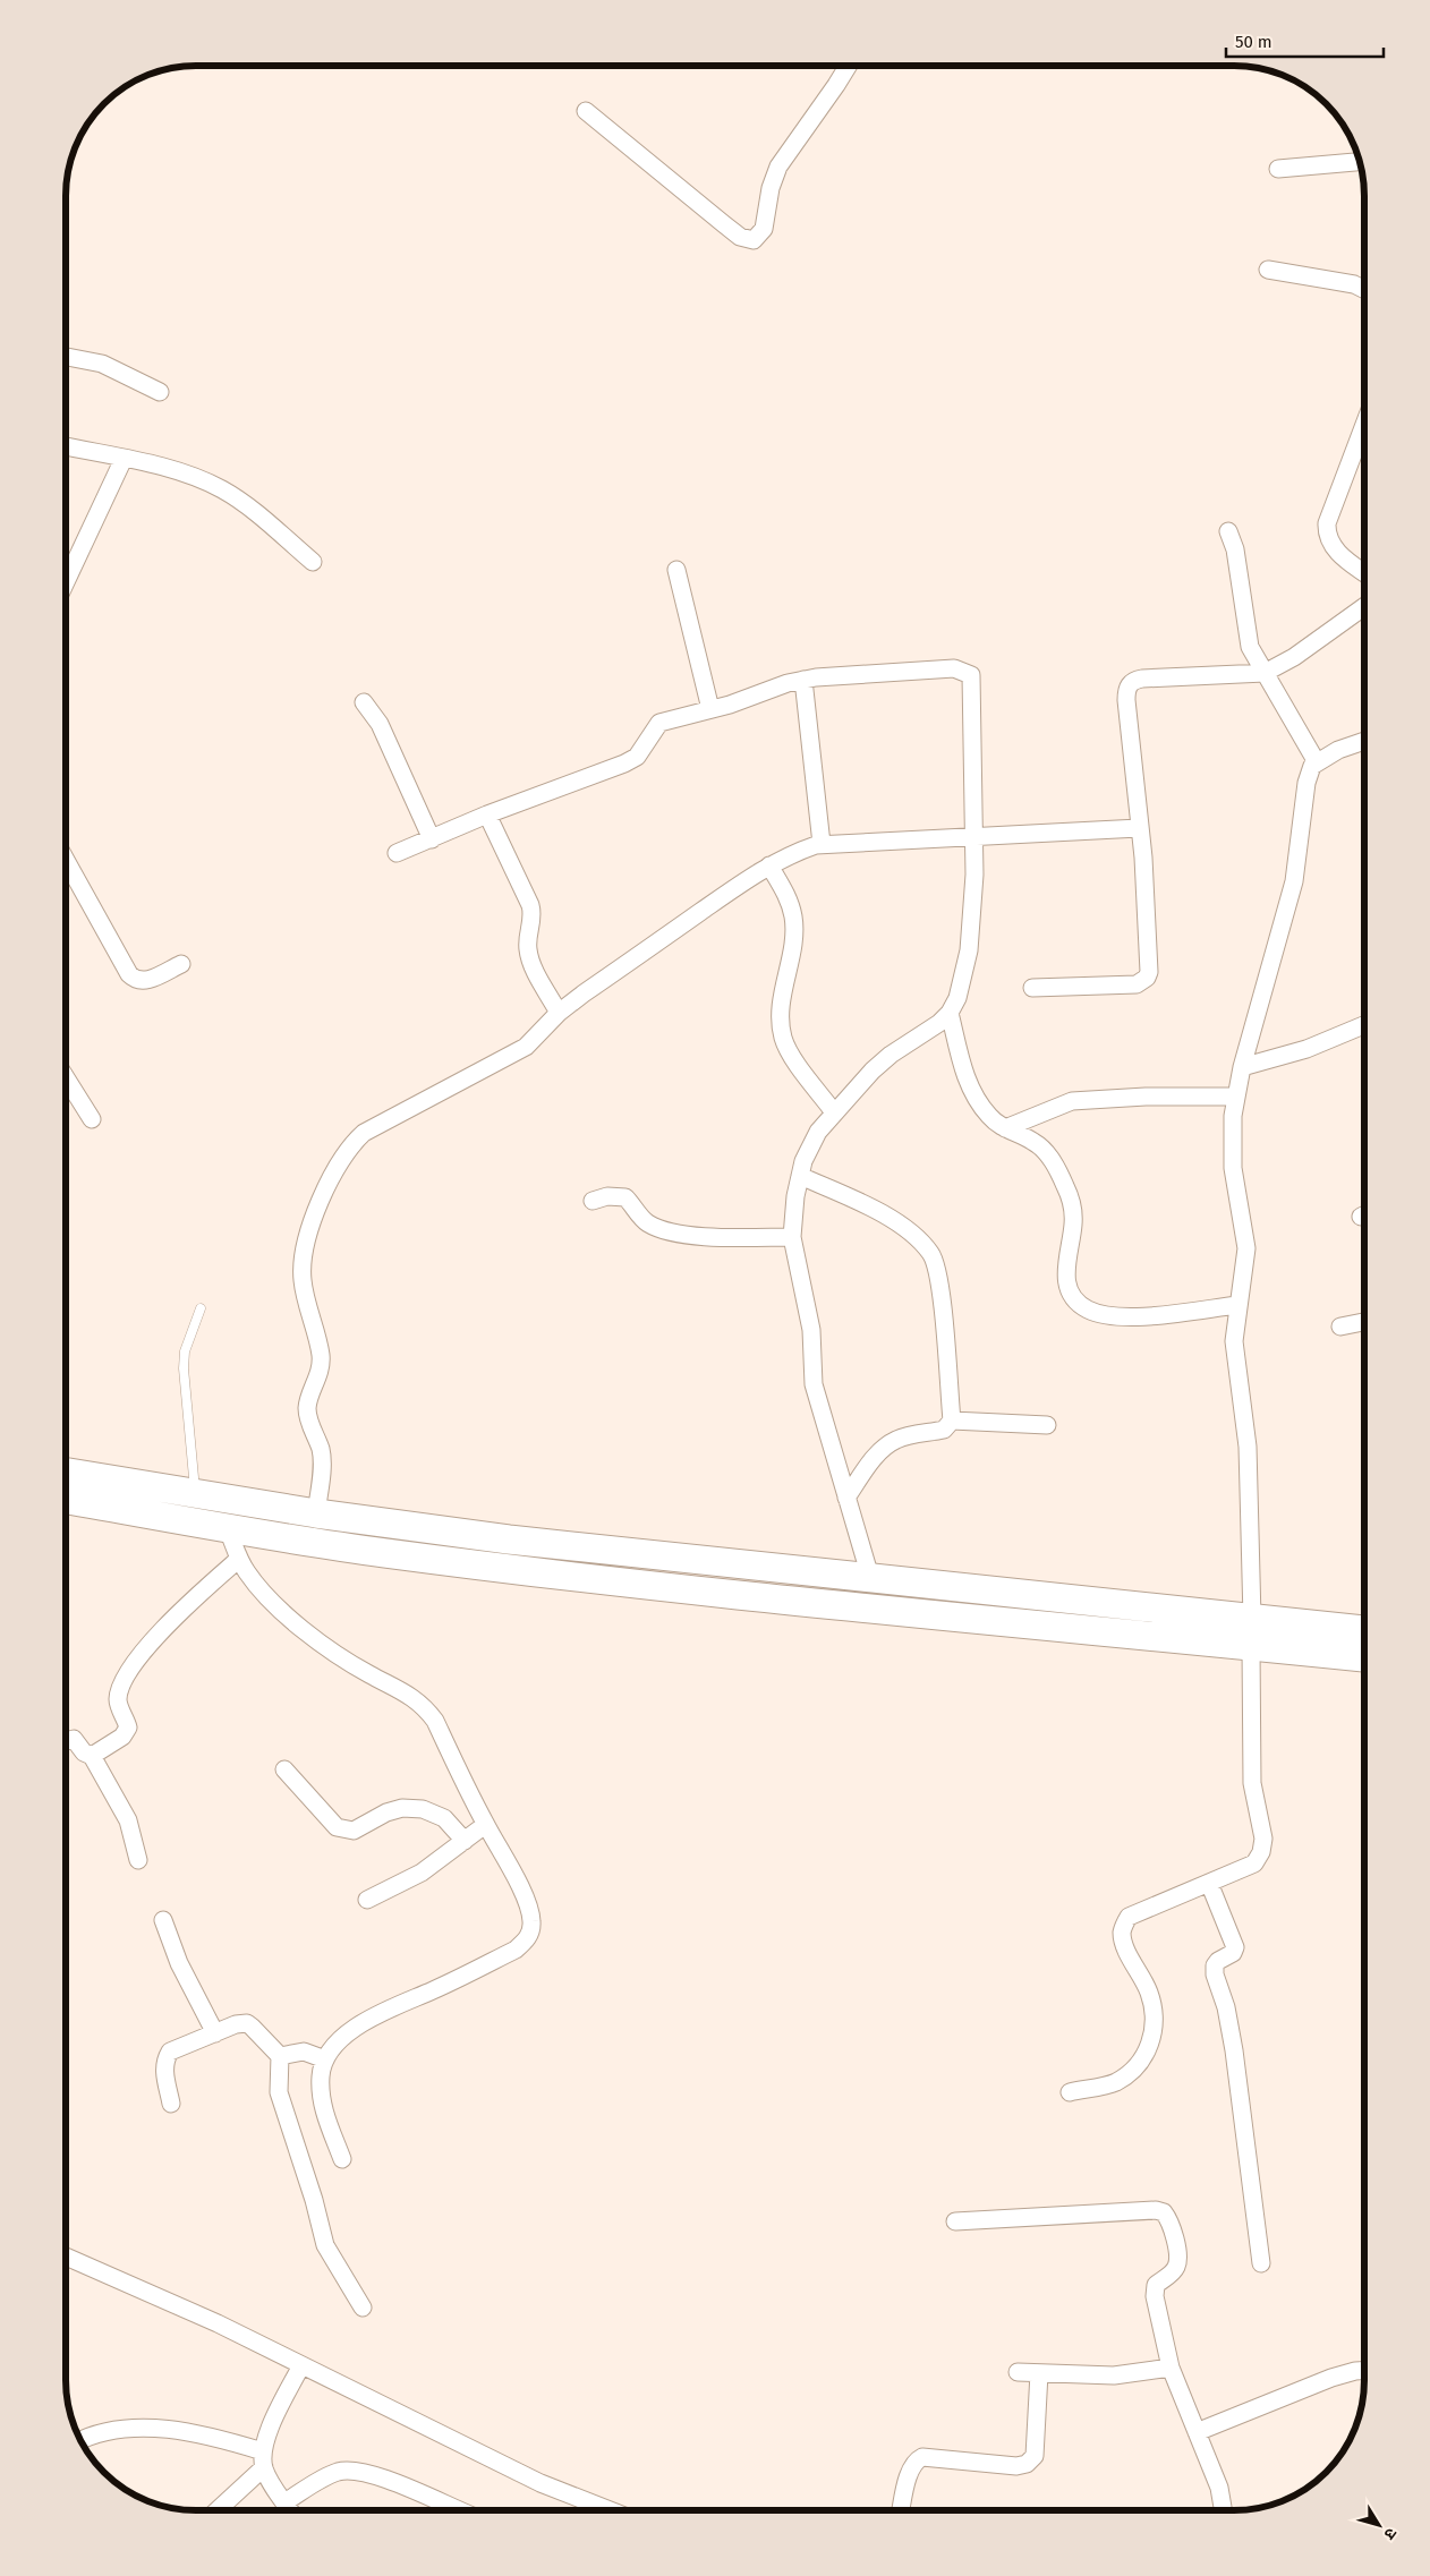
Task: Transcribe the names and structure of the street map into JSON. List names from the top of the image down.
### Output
{
  "scale_bar": "50 m",
  "north": "bottom right"
}
